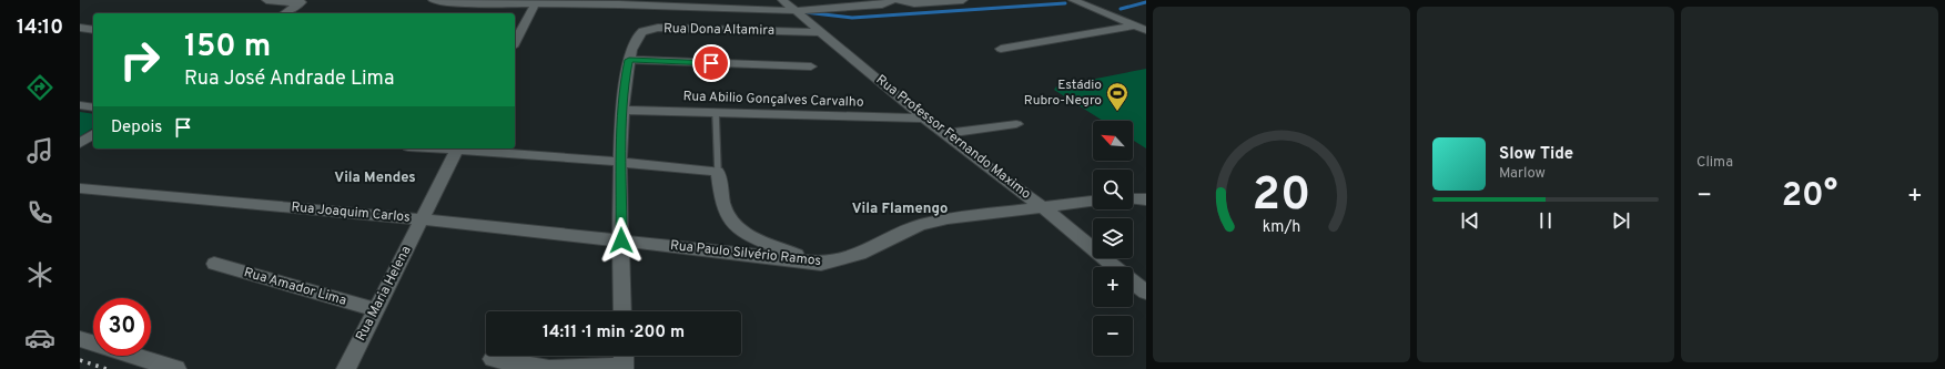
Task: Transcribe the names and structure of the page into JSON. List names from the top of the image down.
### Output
{
  "streets": {
    "street": [
      "Rua Dona Altamira",
      "Rua Abilio Gonçalves Carvalho",
      "Rua Professor Fernando Maximo",
      "Rua Joaquim Carlos",
      "Rua Paulo Silvério Ramos",
      "Rua Amador Lima",
      "Rua Maria Helena"
    ]
  },
  "crossings": [
    ["Rua Dona Altamira", "Rua Abilio Gonçalves Carvalho"],
    ["Rua Dona Altamira", "Rua Professor Fernando Maximo"],
    ["Rua Dona Altamira", "Rua Joaquim Carlos"],
    ["Rua Dona Altamira", "Rua Paulo Silvério Ramos"],
    ["Rua Abilio Gonçalves Carvalho", "Rua Professor Fernando Maximo"],
    ["Rua Professor Fernando Maximo", "Rua Paulo Silvério Ramos"],
    ["Rua Joaquim Carlos", "Rua Paulo Silvério Ramos"],
    ["Rua Joaquim Carlos", "Rua Maria Helena"],
    ["Rua Amador Lima", "Rua Maria Helena"]
  ],
  "districts": ["Vila Mendes", "Vila Flamengo"],
  "places": {
    "sports": ["Estádio Rubro-Negro"]
  },
  "north": "top left",
  "page": {
    "tabs": "14:10",
    "tile": "Clima",
    "turn": ["150 m", "Rua José Andrade Lima"],
    "then": "Depois",
    "map_buttons": ["+", "−"],
    "song": ["Slow Tide", "Marlow"],
    "heat": ["−", "20°", "+"],
    "limit": "30",
    "trip": "14:11 · 1 min · 200 m",
    "gauge": ["20", "km/h"]
  }
}
